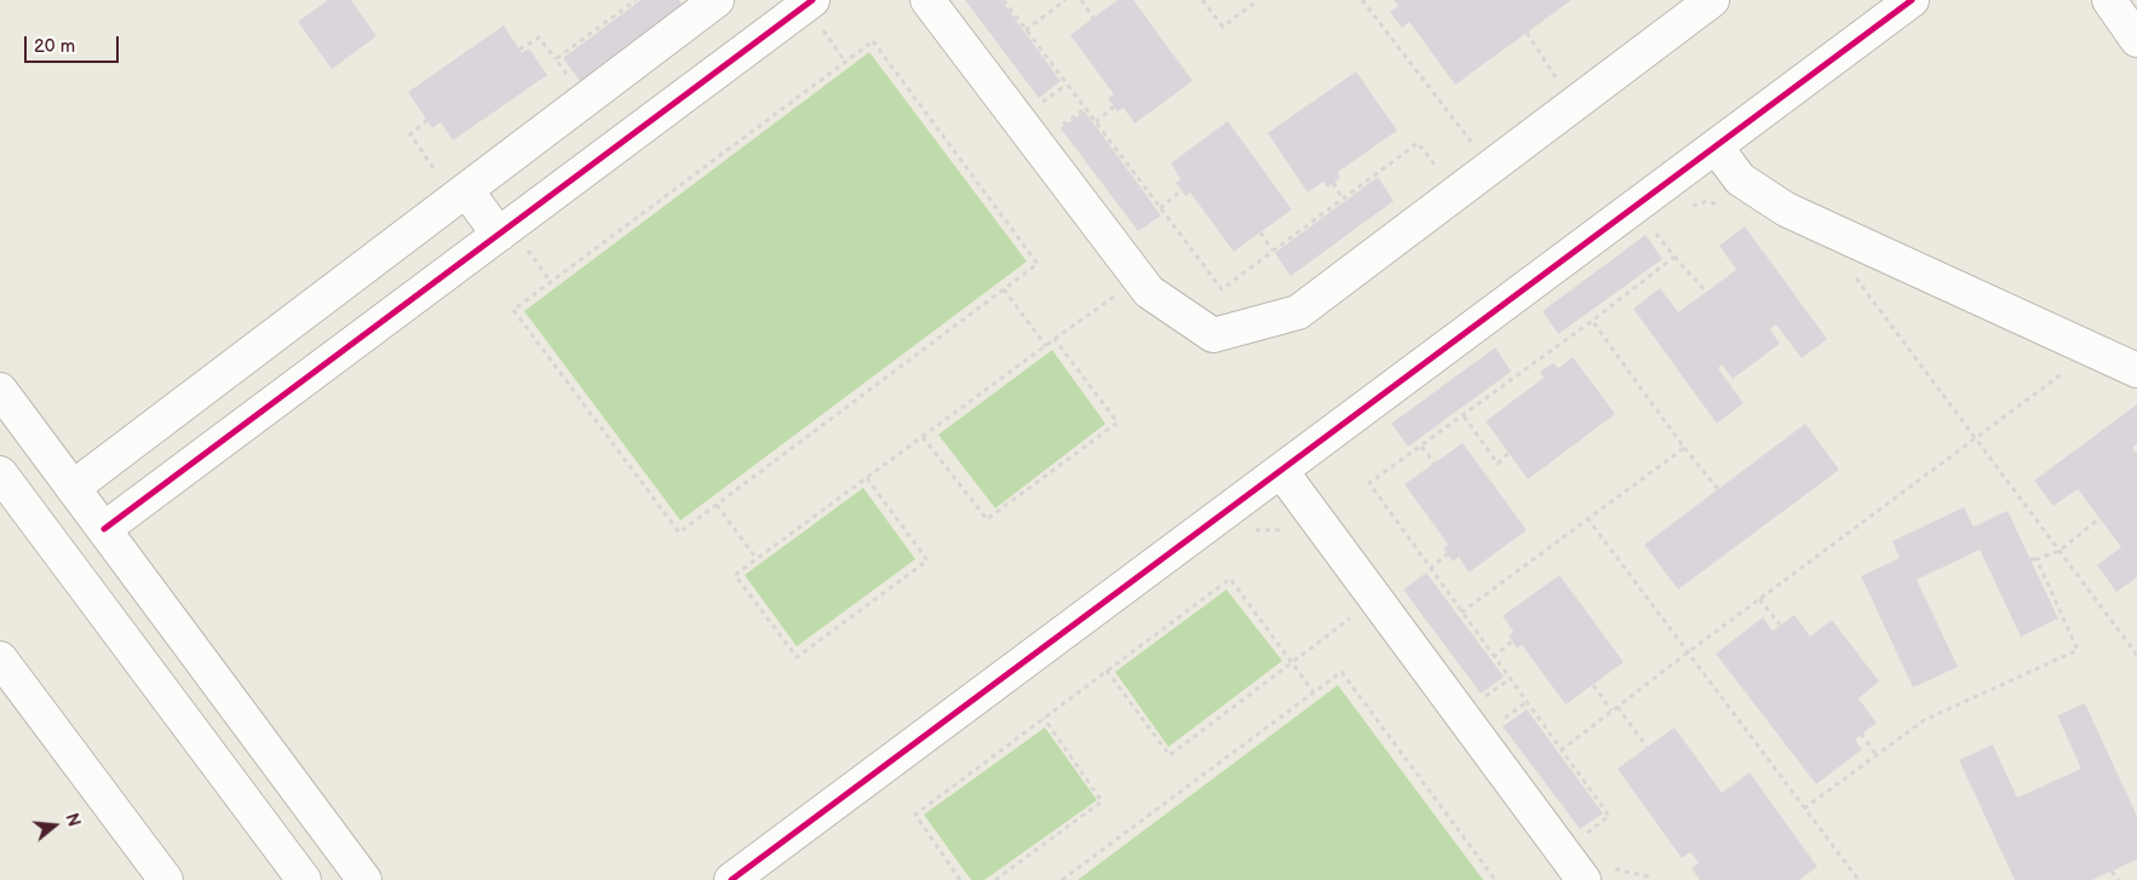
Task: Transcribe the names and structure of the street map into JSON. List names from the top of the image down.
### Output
{
  "scale_bar": "20 m",
  "north": "right"
}
